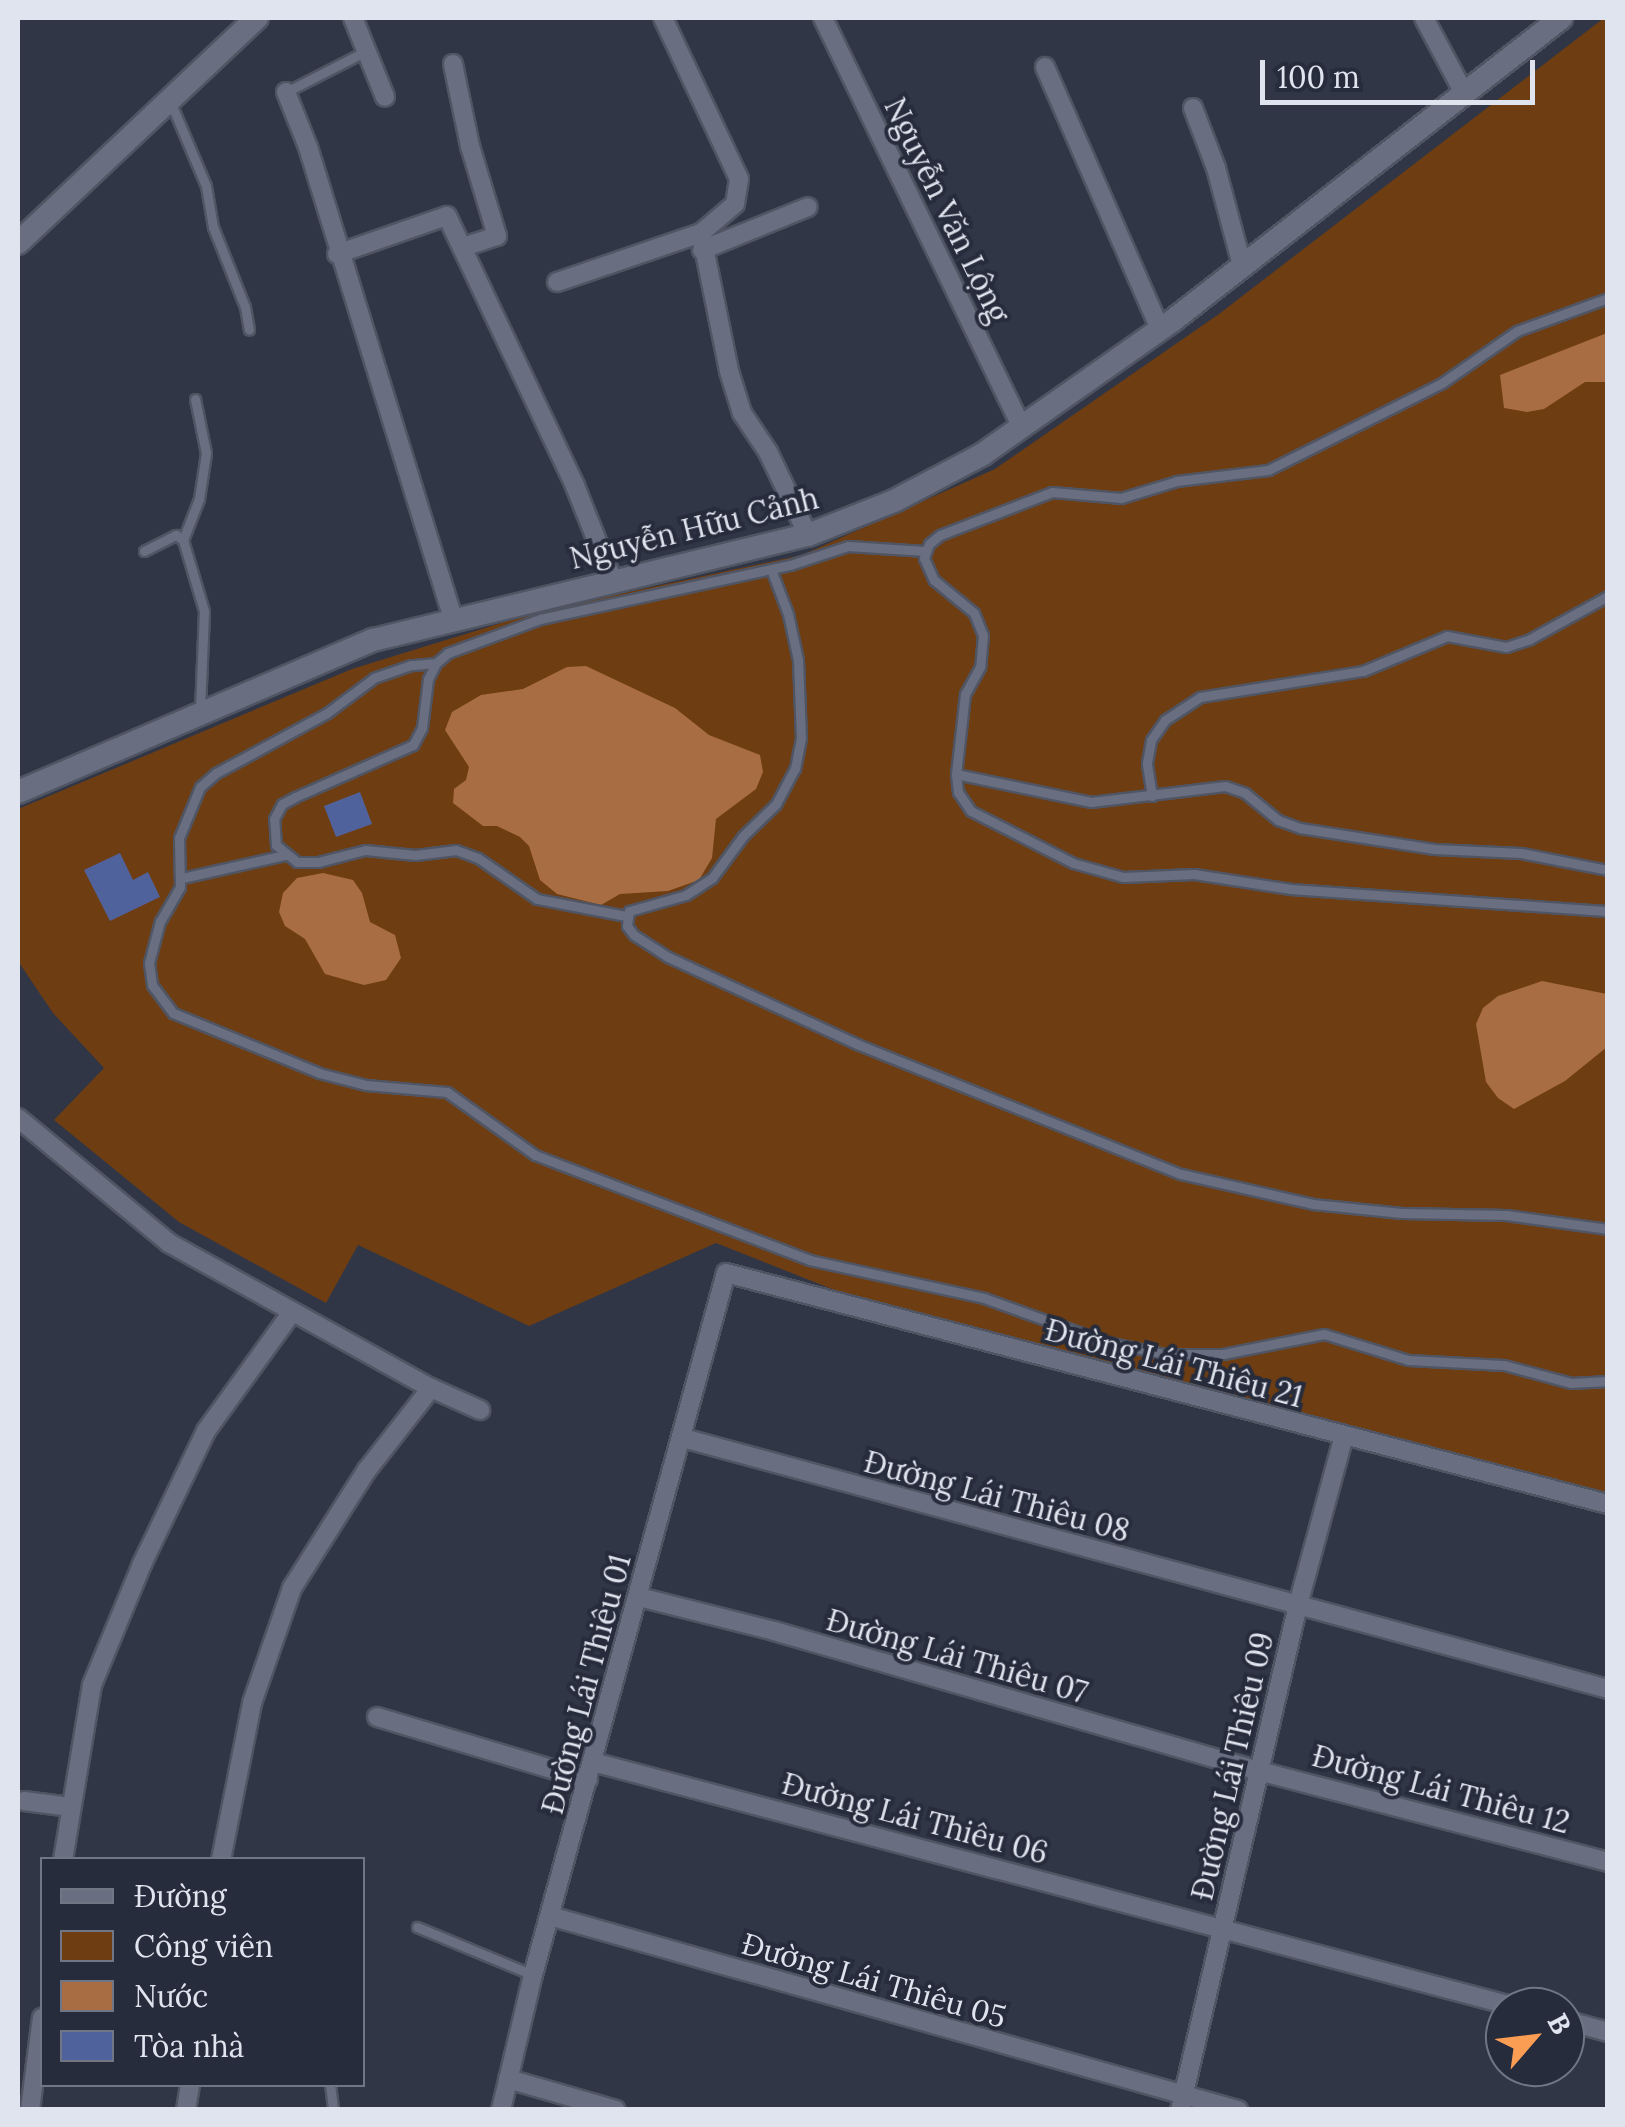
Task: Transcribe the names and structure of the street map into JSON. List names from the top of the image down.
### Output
{
  "streets": {
    "street": [
      "Nguyễn Văn Lộng",
      "Nguyễn Hữu Cảnh",
      "Đường Lái Thiêu 21",
      "Đường Lái Thiêu 08",
      "Đường Lái Thiêu 07",
      "Đường Lái Thiêu 01",
      "Đường Lái Thiêu 09",
      "Đường Lái Thiêu 12",
      "Đường Lái Thiêu 06",
      "Đường Lái Thiêu 05"
    ]
  },
  "crossings": [
    ["Nguyễn Văn Lộng", "Nguyễn Hữu Cảnh"],
    ["Đường Lái Thiêu 21", "Đường Lái Thiêu 01"],
    ["Đường Lái Thiêu 21", "Đường Lái Thiêu 09"],
    ["Đường Lái Thiêu 08", "Đường Lái Thiêu 01"],
    ["Đường Lái Thiêu 08", "Đường Lái Thiêu 09"],
    ["Đường Lái Thiêu 07", "Đường Lái Thiêu 01"],
    ["Đường Lái Thiêu 07", "Đường Lái Thiêu 09"],
    ["Đường Lái Thiêu 07", "Đường Lái Thiêu 12"],
    ["Đường Lái Thiêu 01", "Đường Lái Thiêu 06"],
    ["Đường Lái Thiêu 01", "Đường Lái Thiêu 05"],
    ["Đường Lái Thiêu 09", "Đường Lái Thiêu 12"],
    ["Đường Lái Thiêu 09", "Đường Lái Thiêu 06"],
    ["Đường Lái Thiêu 09", "Đường Lái Thiêu 05"]
  ],
  "legend": [
    "Đường",
    "Công viên",
    "Nước",
    "Tòa nhà"
  ],
  "scale_bar": "100 m",
  "north": "top right"
}
